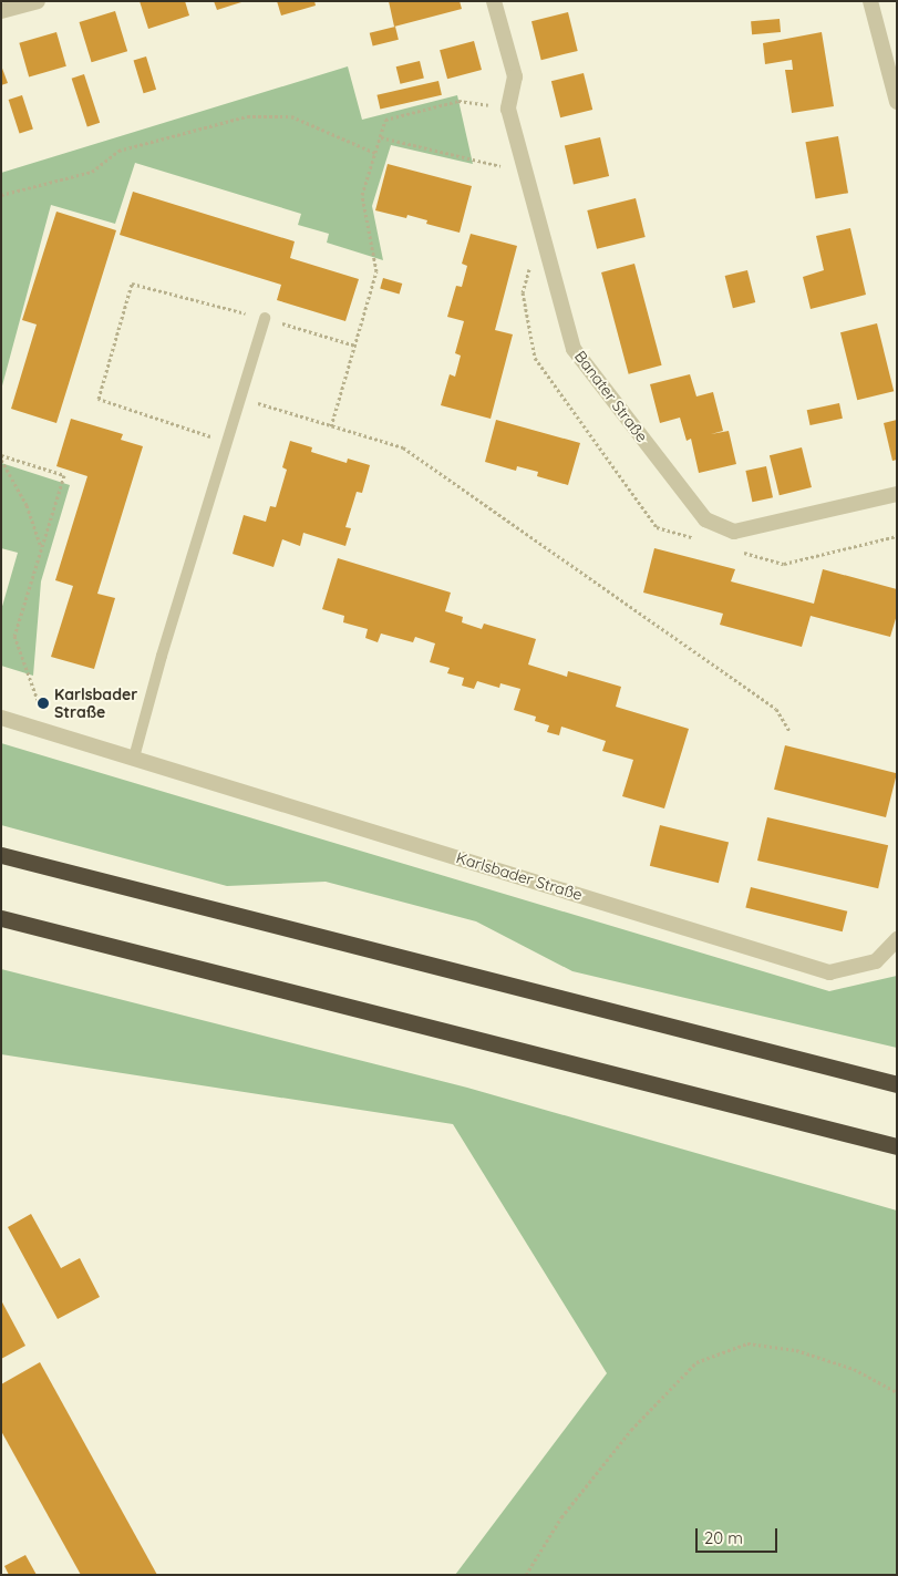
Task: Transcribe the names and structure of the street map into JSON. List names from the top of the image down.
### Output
{
  "streets": {
    "street": ["Banater Straße", "Karlsbader Straße"]
  },
  "places": ["Karlsbader Straße"],
  "scale_bar": "20 m"
}
